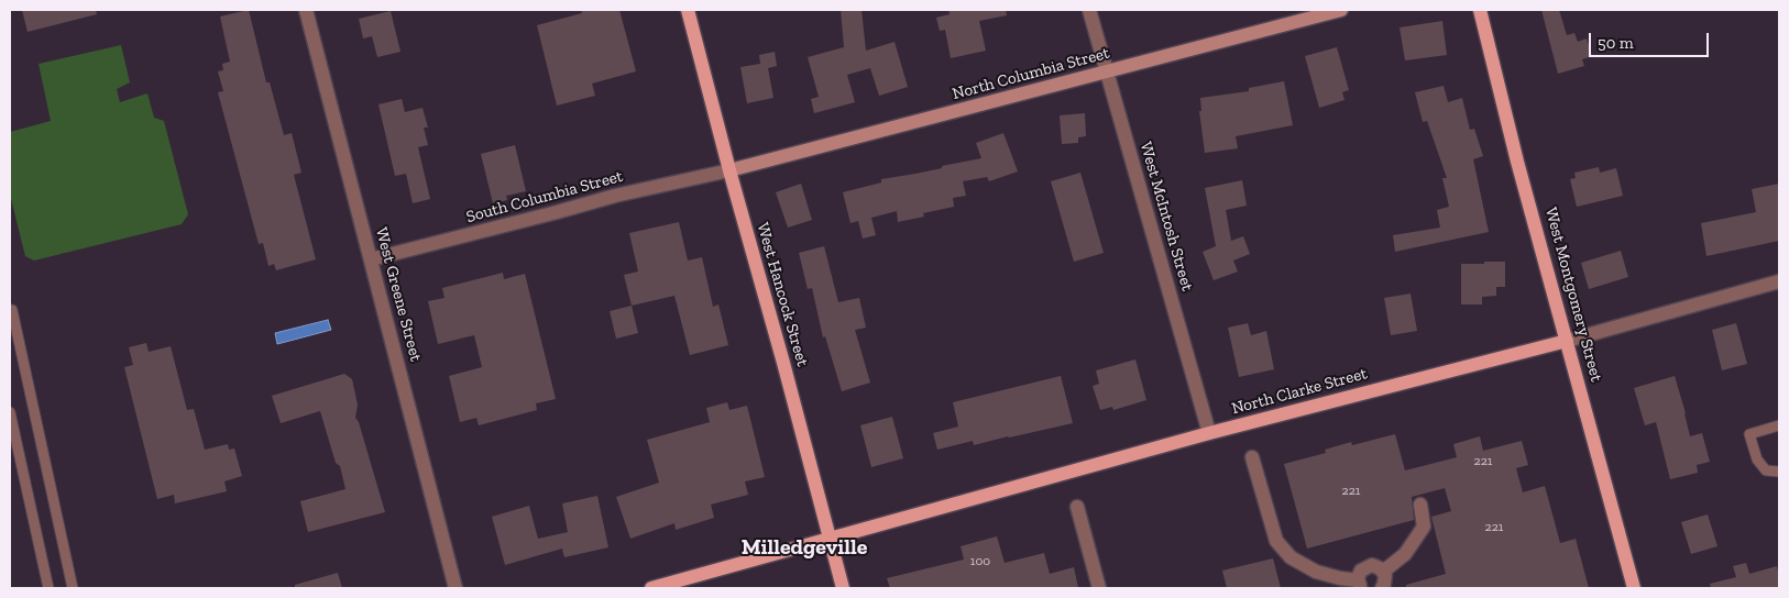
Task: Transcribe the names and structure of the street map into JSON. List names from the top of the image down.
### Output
{
  "streets": {
    "main road": ["West Hancock Street", "West Montgomery Street", "North Clarke Street"],
    "street": [
      "North Columbia Street",
      "South Columbia Street",
      "West McIntosh Street",
      "West Greene Street"
    ]
  },
  "crossings": [
    ["North Columbia Street", "South Columbia Street"],
    ["North Columbia Street", "West McIntosh Street"],
    ["North Columbia Street", "West Hancock Street"],
    ["South Columbia Street", "West Greene Street"],
    ["South Columbia Street", "West Hancock Street"],
    ["West McIntosh Street", "North Clarke Street"],
    ["West Hancock Street", "North Clarke Street"],
    ["West Montgomery Street", "North Clarke Street"]
  ],
  "districts": ["Milledgeville"],
  "house_numbers": [
    "221",
    "221",
    "221",
    "100"
  ],
  "scale_bar": "50 m"
}
